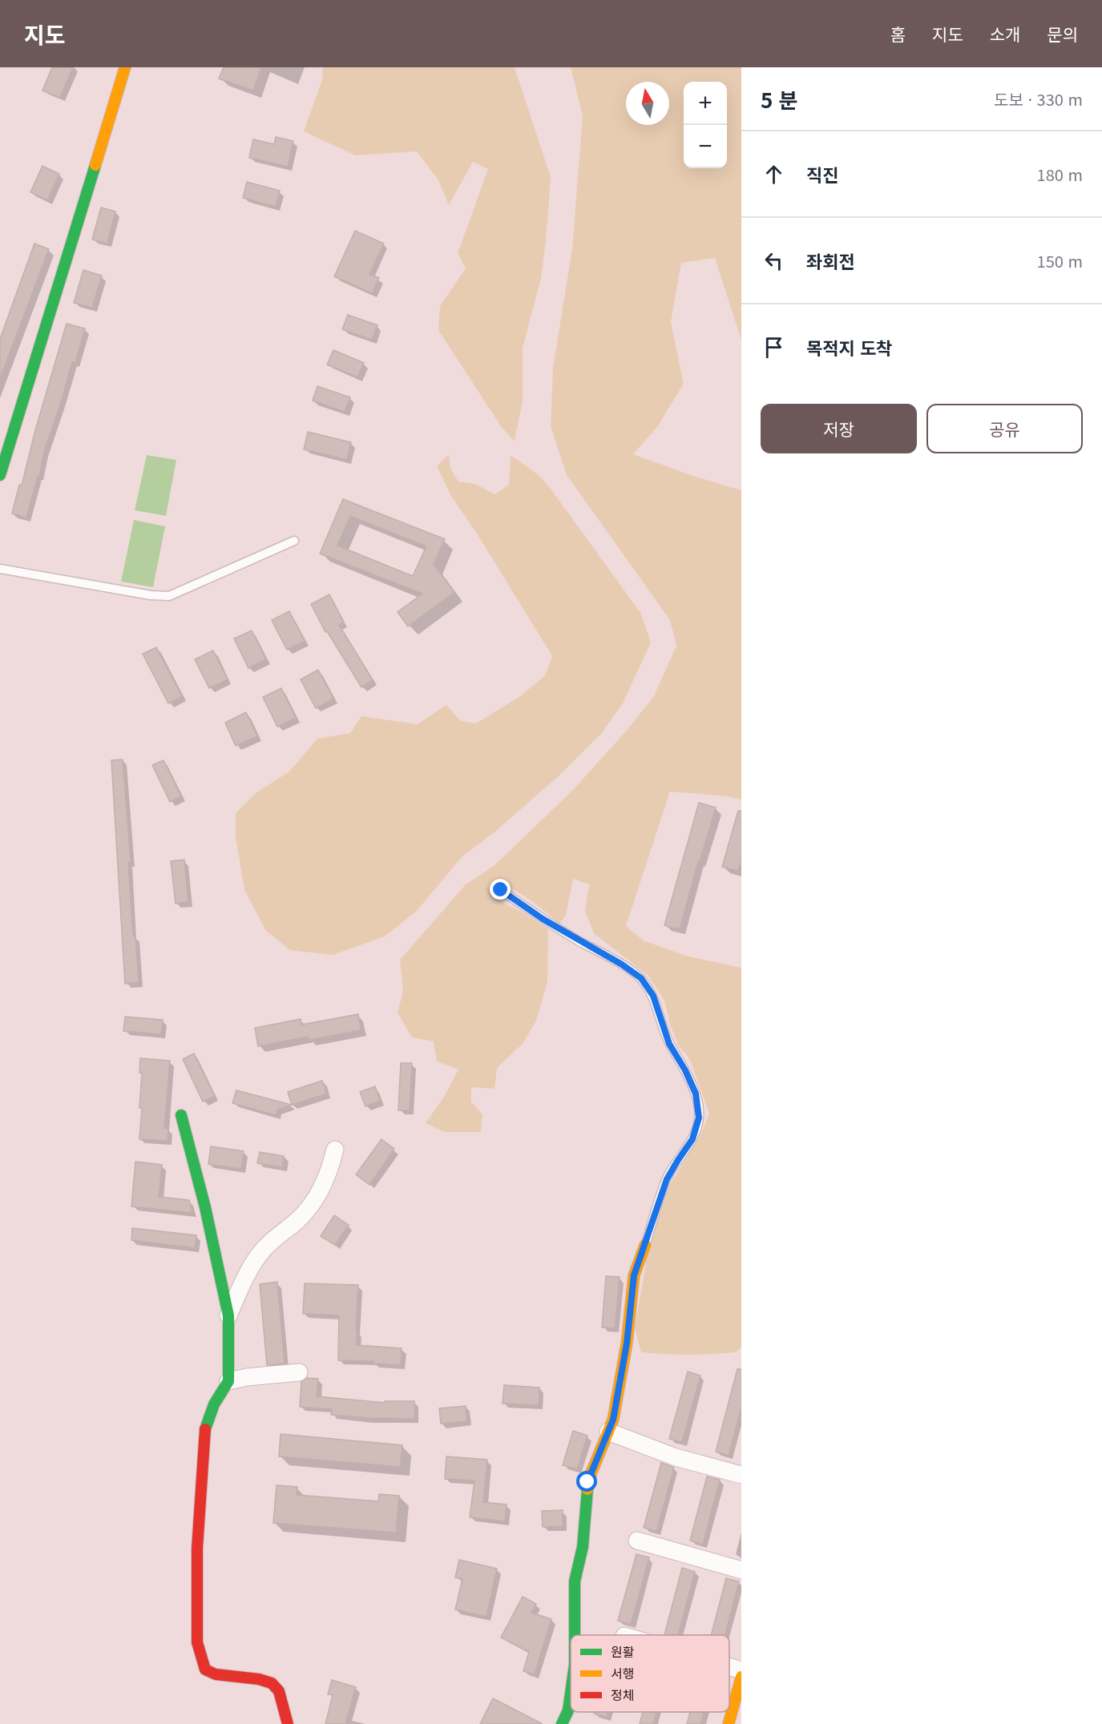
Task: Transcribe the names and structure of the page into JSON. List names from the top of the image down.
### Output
{
  "legend": ["원활", "서행", "정체"],
  "north": "top",
  "page": {
    "header": "지도",
    "nav": [
      "홈",
      "지도",
      "소개",
      "문의"
    ],
    "heading": ["5 분", "도보 · 330 m"],
    "map_buttons": ["+", "−"],
    "list": [
      ["직진", "180 m"],
      ["좌회전", "150 m"],
      "목적지 도착"
    ],
    "buttons": ["저장", "공유"]
  }
}
